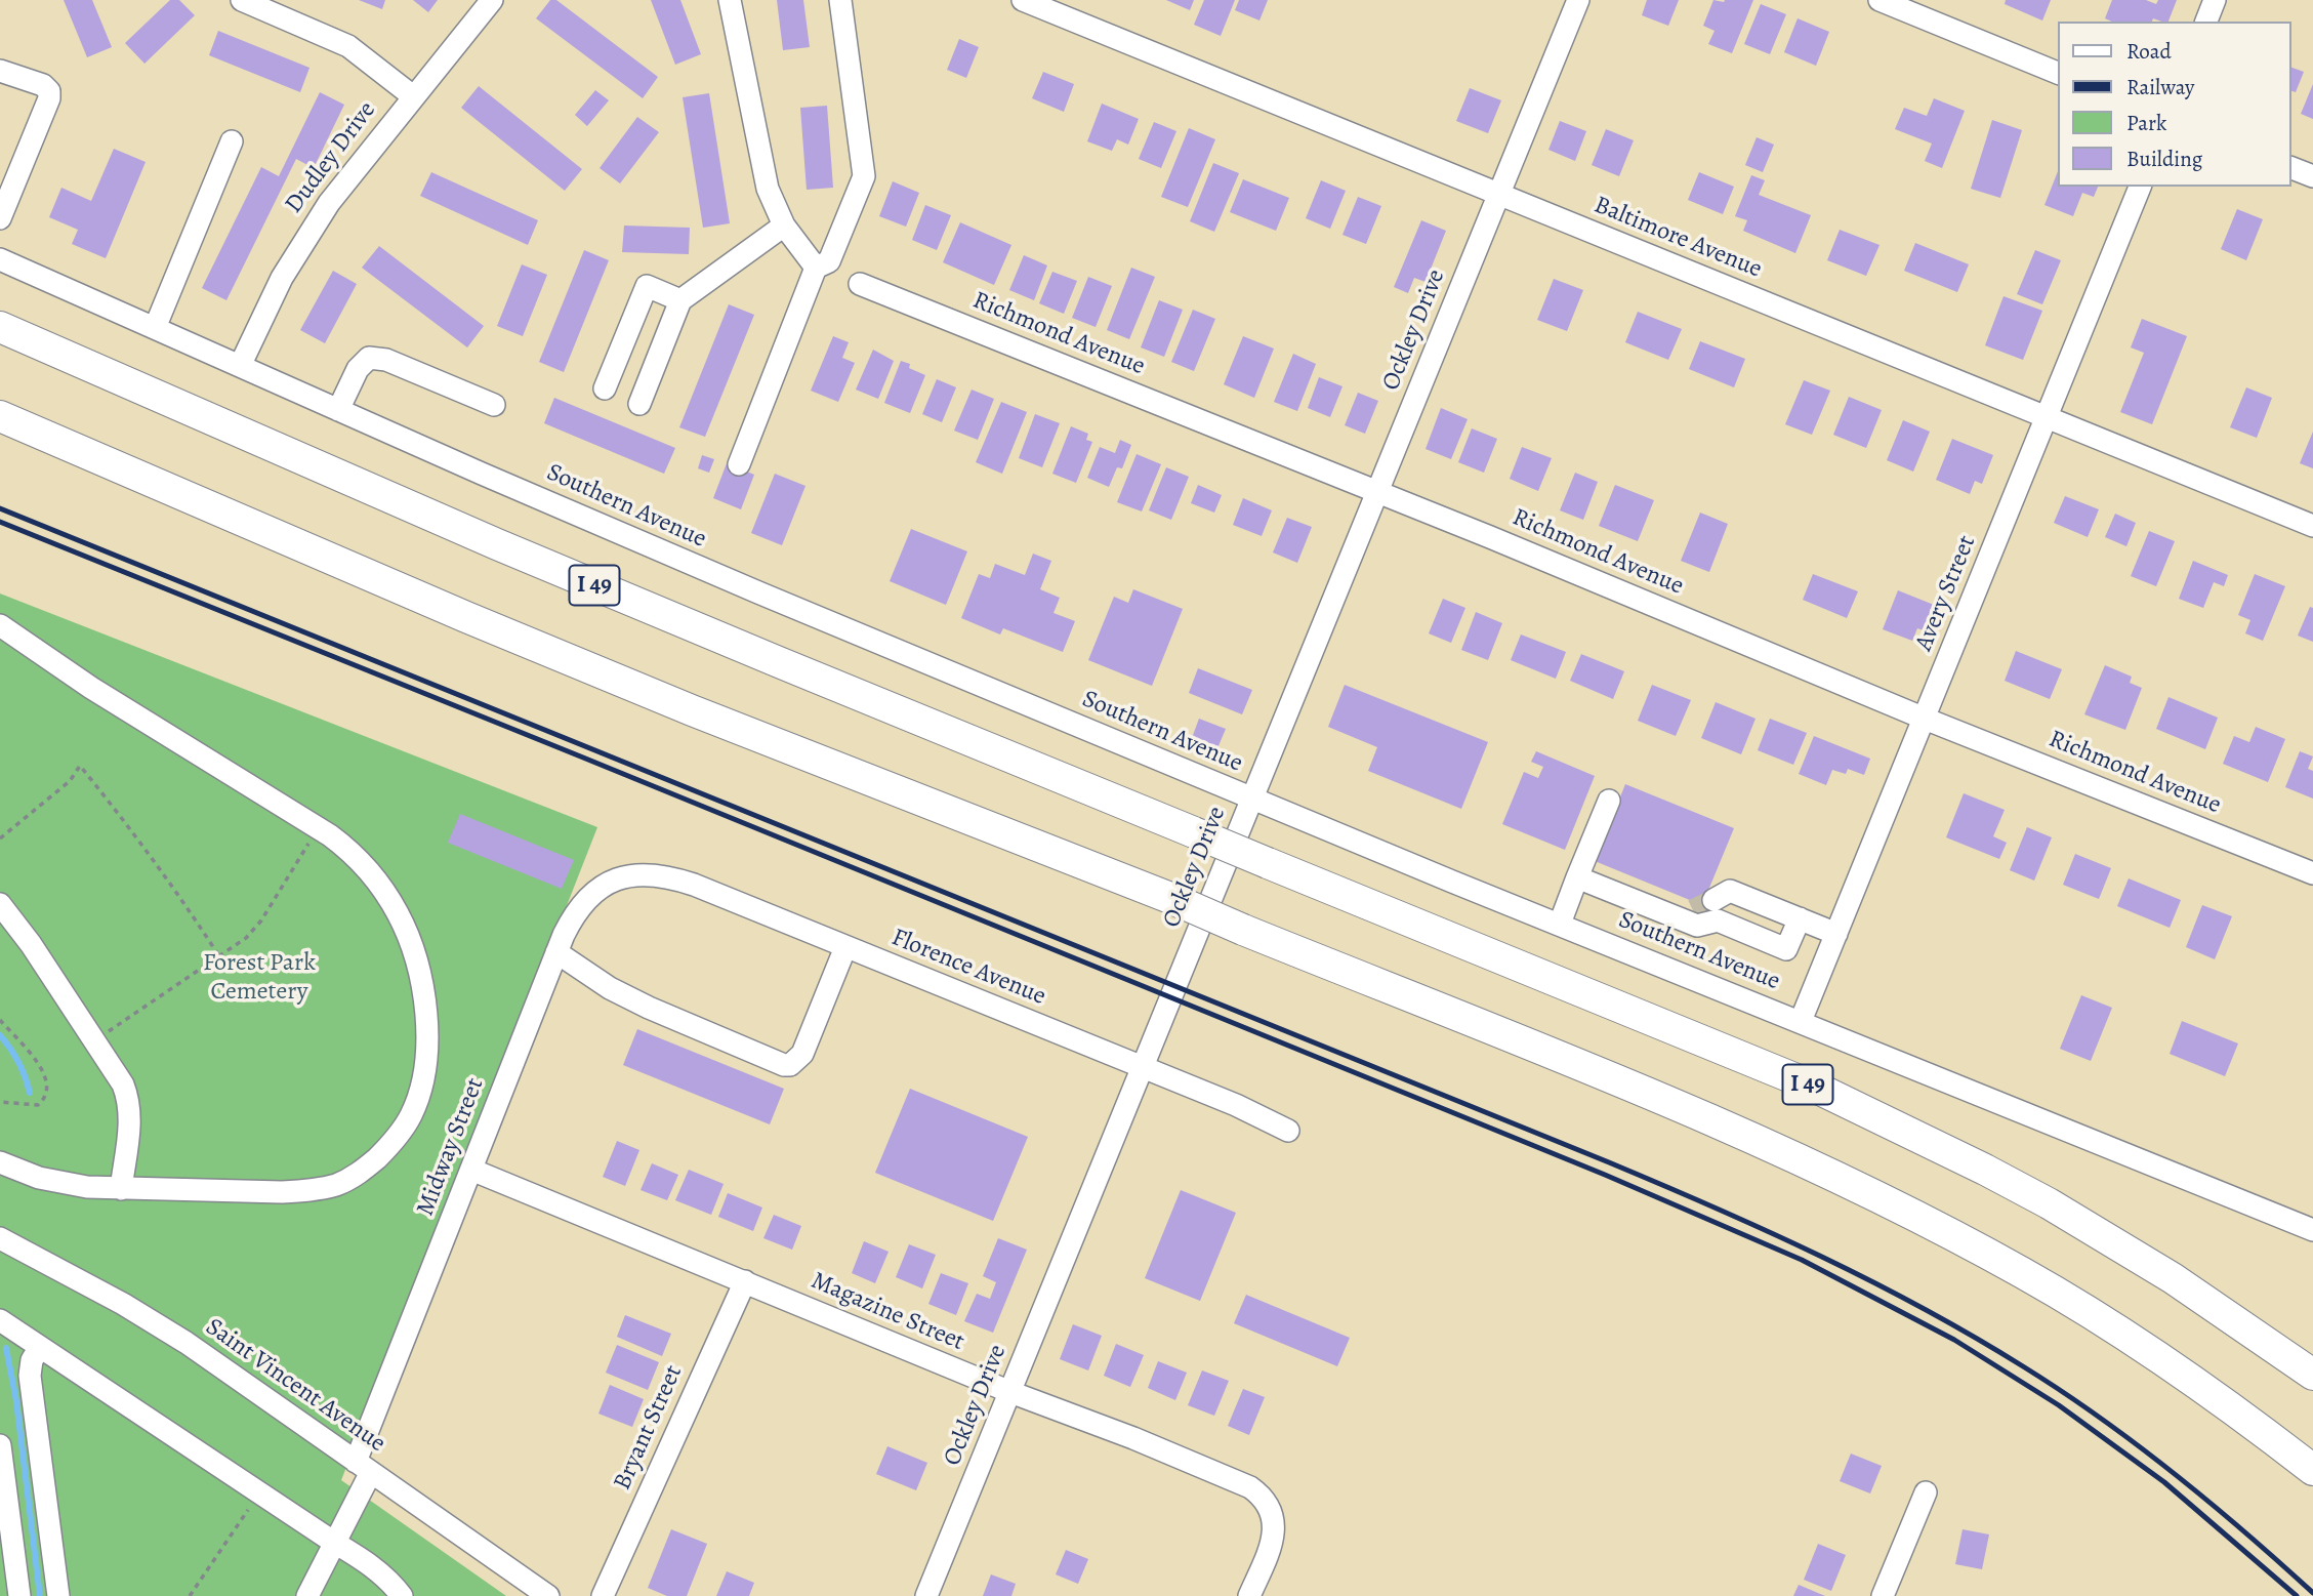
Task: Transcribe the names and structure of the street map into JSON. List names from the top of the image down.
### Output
{
  "streets": {
    "highway": ["I 49"],
    "street": [
      "Dudley Drive",
      "Baltimore Avenue",
      "Ockley Drive",
      "Richmond Avenue",
      "Southern Avenue",
      "Avery Street",
      "Florence Avenue",
      "Midway Street",
      "Magazine Street",
      "Saint Vincent Avenue",
      "Bryant Street"
    ]
  },
  "crossings": [
    ["Dudley Drive", "Southern Avenue"],
    ["Baltimore Avenue", "Ockley Drive"],
    ["Baltimore Avenue", "Avery Street"],
    ["Ockley Drive", "Richmond Avenue"],
    ["Ockley Drive", "Southern Avenue"],
    ["Ockley Drive", "Florence Avenue"],
    ["Ockley Drive", "Magazine Street"],
    ["Richmond Avenue", "Avery Street"],
    ["Southern Avenue", "Avery Street"],
    ["Florence Avenue", "Midway Street"],
    ["Midway Street", "Magazine Street"],
    ["Midway Street", "Saint Vincent Avenue"],
    ["Magazine Street", "Bryant Street"]
  ],
  "parks": ["Forest Park Cemetery"],
  "legend": [
    "Road",
    "Railway",
    "Park",
    "Building"
  ]
}
